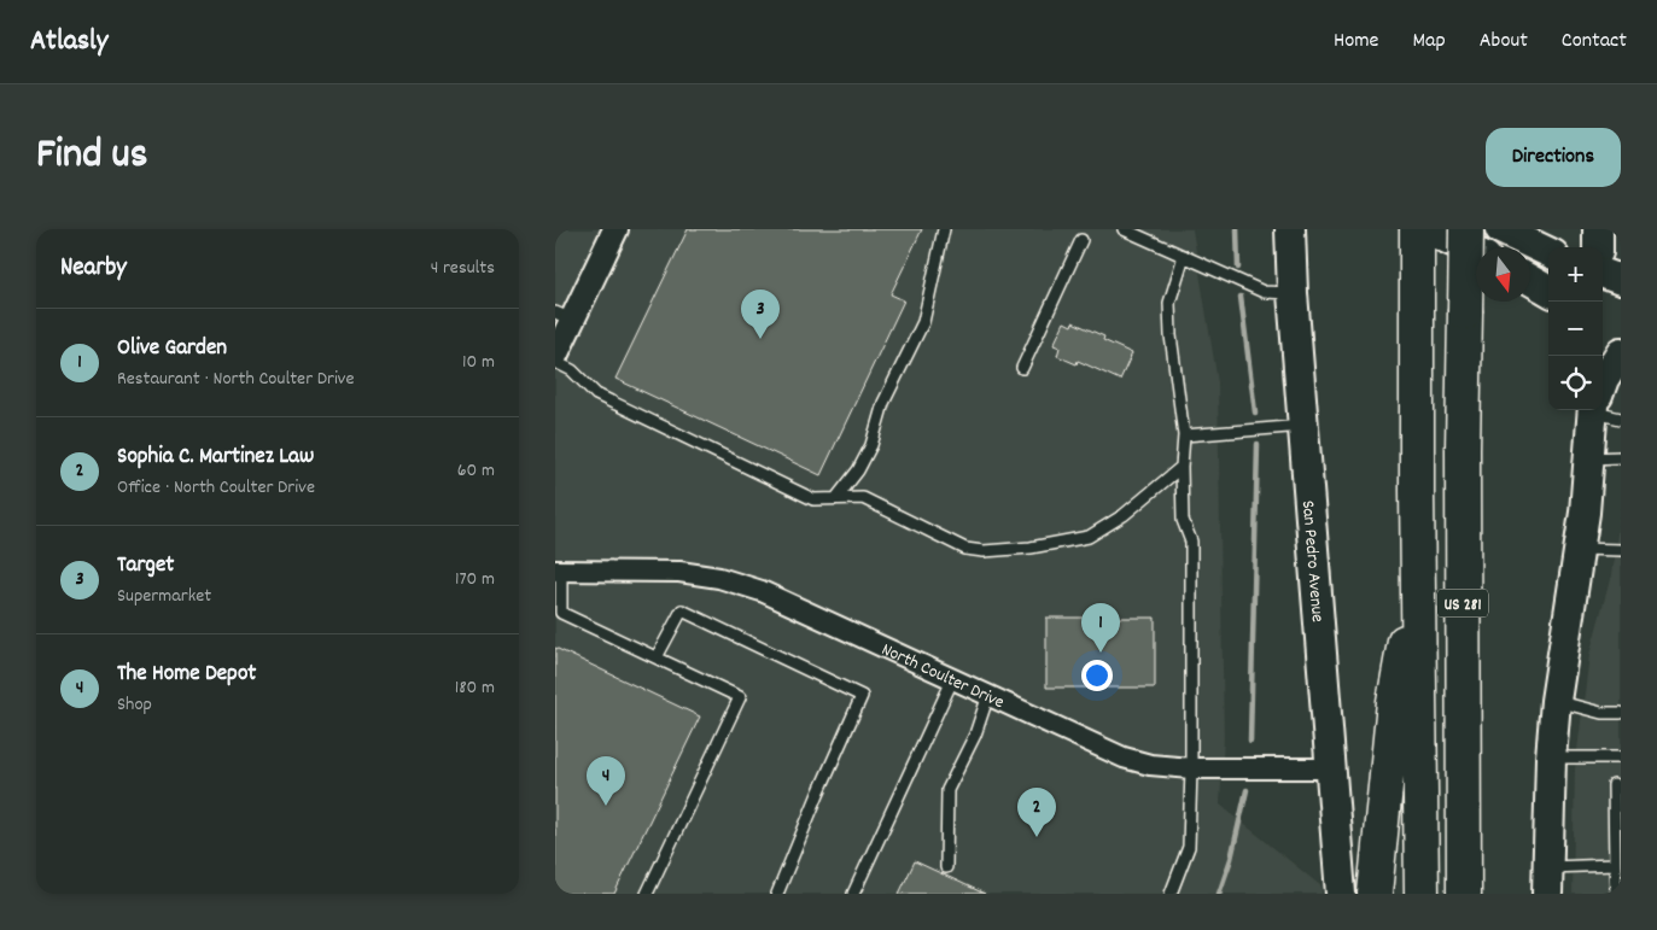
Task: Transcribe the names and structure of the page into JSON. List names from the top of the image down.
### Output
{
  "streets": {
    "highway": ["US 281"],
    "main road": ["San Pedro Avenue"],
    "street": ["North Coulter Drive"]
  },
  "crossings": [
    ["San Pedro Avenue", "North Coulter Drive"]
  ],
  "north": "bottom",
  "page": {
    "header": "Atlasly",
    "nav": [
      "Home",
      "Map",
      "About",
      "Contact"
    ],
    "title": "Find us",
    "buttons": "Directions",
    "heading": ["Nearby", "4 results"],
    "map_buttons": ["+", "−"],
    "pins": [
      "3",
      "1",
      "4",
      "2"
    ],
    "list": [
      {
        "mark": "1",
        "name": "Olive Garden",
        "note": "Restaurant · North Coulter Drive",
        "value": "10 m"
      },
      {
        "mark": "2",
        "name": "Sophia C. Martinez Law",
        "note": "Office · North Coulter Drive",
        "value": "60 m"
      },
      {
        "mark": "3",
        "name": "Target",
        "note": "Supermarket",
        "value": "170 m"
      },
      {
        "mark": "4",
        "name": "The Home Depot",
        "note": "Shop",
        "value": "180 m"
      }
    ]
  }
}
